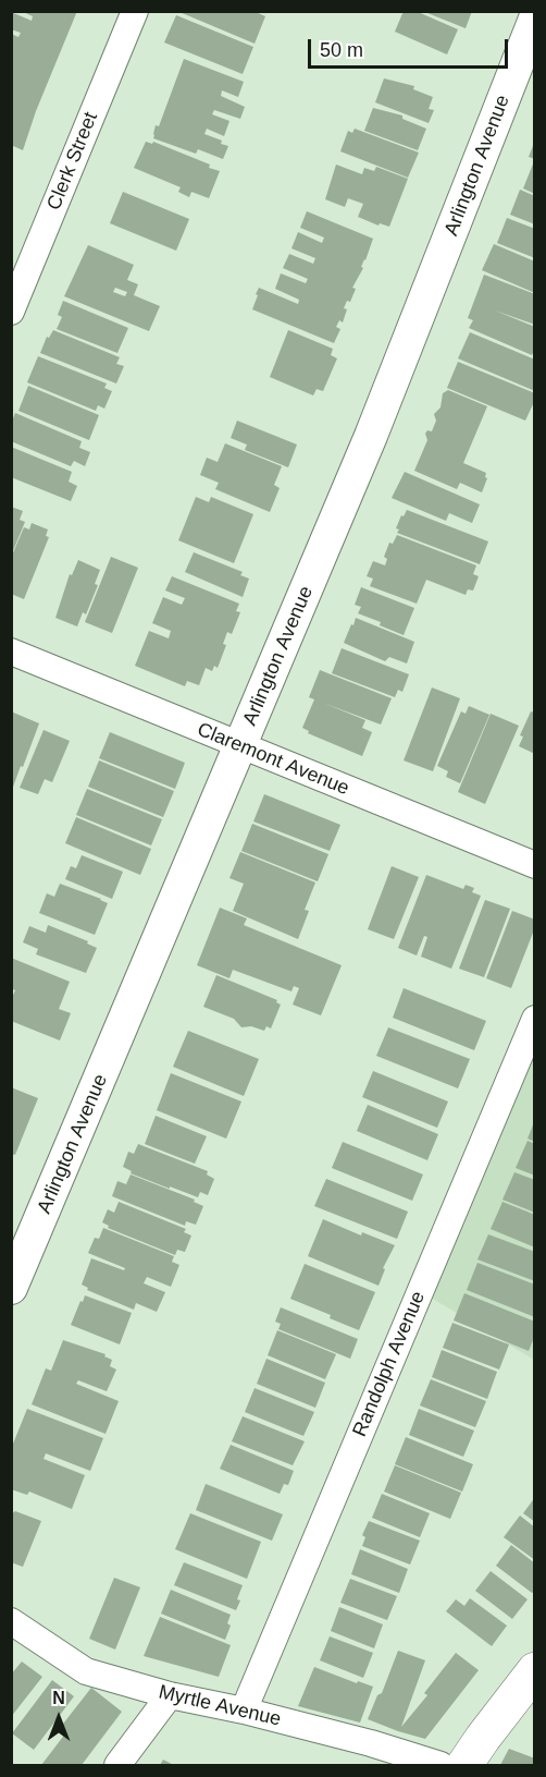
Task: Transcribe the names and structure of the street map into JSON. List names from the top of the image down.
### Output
{
  "streets": {
    "street": [
      "Clerk Street",
      "Arlington Avenue",
      "Claremont Avenue",
      "Randolph Avenue",
      "Myrtle Avenue"
    ]
  },
  "crossings": [
    ["Arlington Avenue", "Claremont Avenue"],
    ["Randolph Avenue", "Myrtle Avenue"]
  ],
  "scale_bar": "50 m",
  "north": "top"
}
